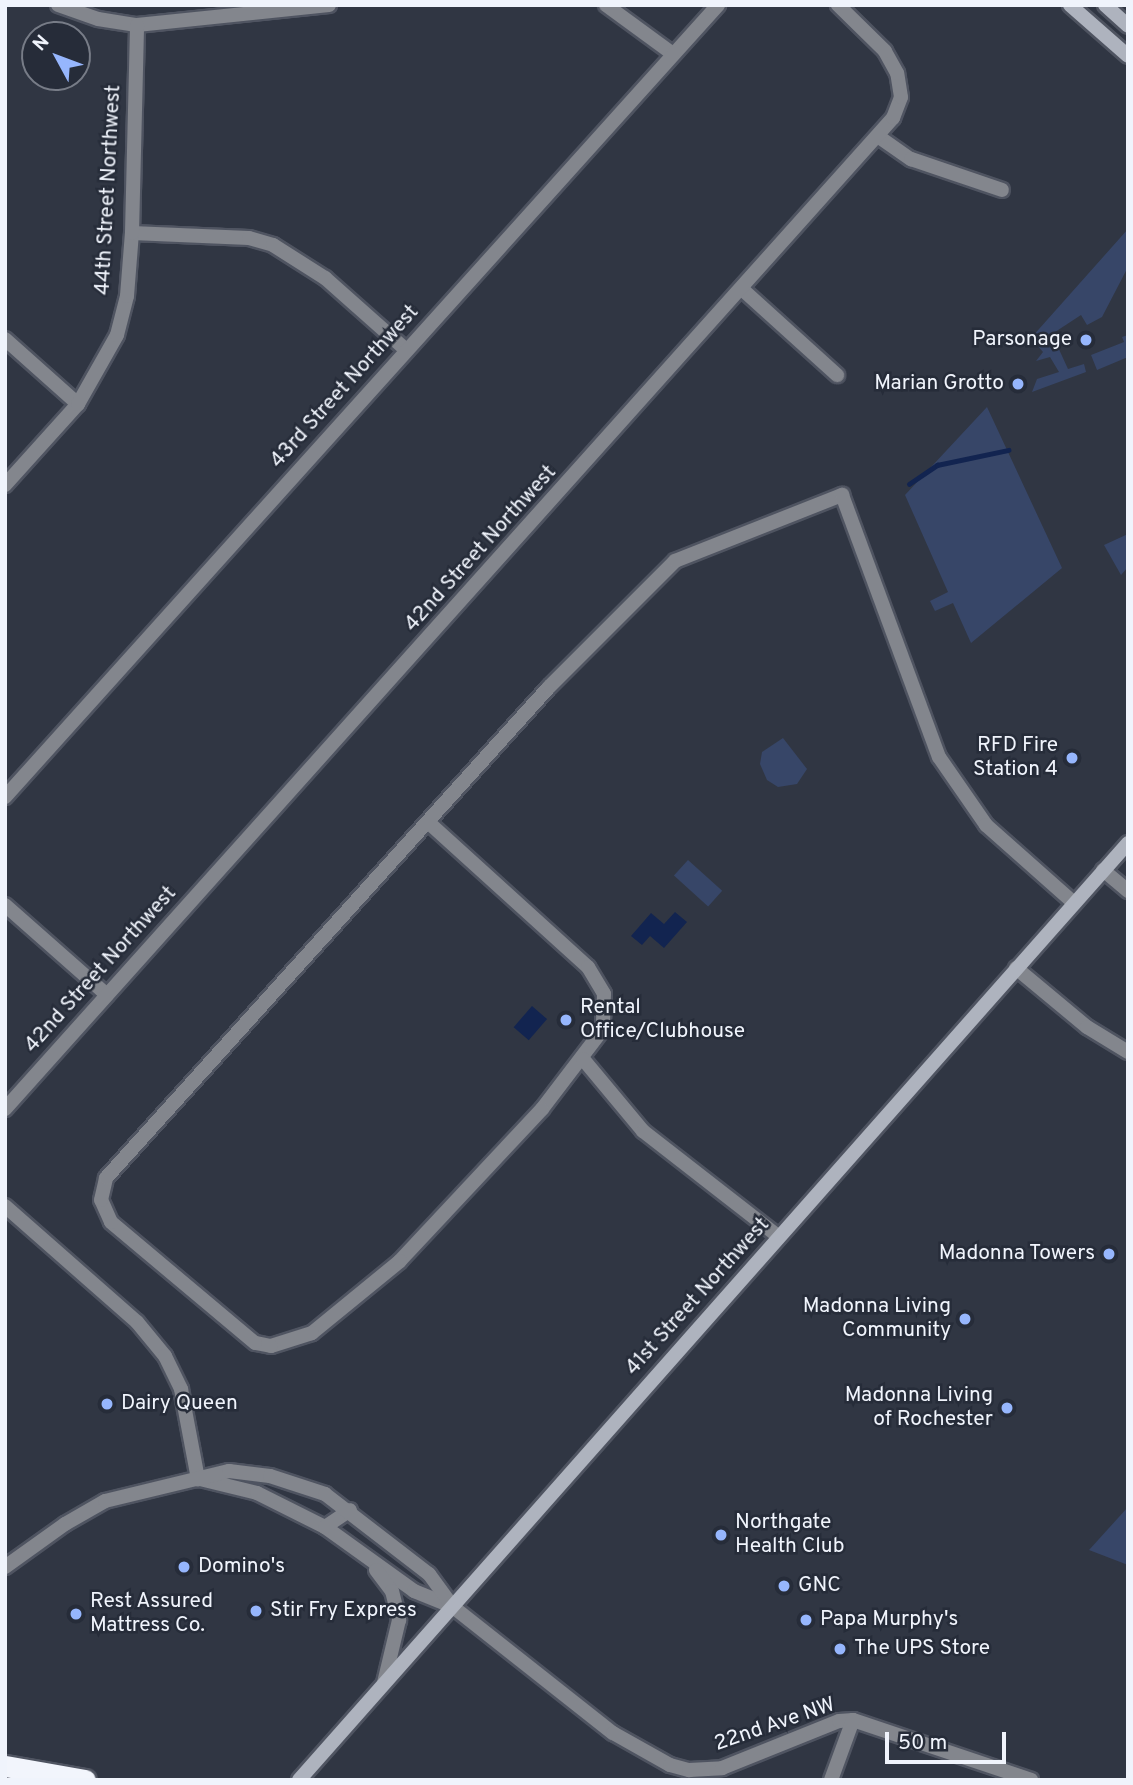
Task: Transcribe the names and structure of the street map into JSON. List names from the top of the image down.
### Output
{
  "streets": {
    "main road": ["41st Street Northwest"],
    "street": [
      "44th Street Northwest",
      "43rd Street Northwest",
      "42nd Street Northwest",
      "22nd Ave NW"
    ]
  },
  "crossings": [
    ["41st Street Northwest", "22nd Ave NW"]
  ],
  "places": [
    "Parsonage",
    "Marian Grotto",
    "RFD Fire Station 4",
    "Rental Office/Clubhouse",
    "Madonna Towers",
    "Madonna Living Community",
    "Dairy Queen",
    "Madonna Living of Rochester",
    "Northgate Health Club",
    "Domino's",
    "GNC",
    "Stir Fry Express",
    "Rest Assured Mattress Co.",
    "Papa Murphy's",
    "The UPS Store"
  ],
  "scale_bar": "50 m",
  "north": "top left"
}
